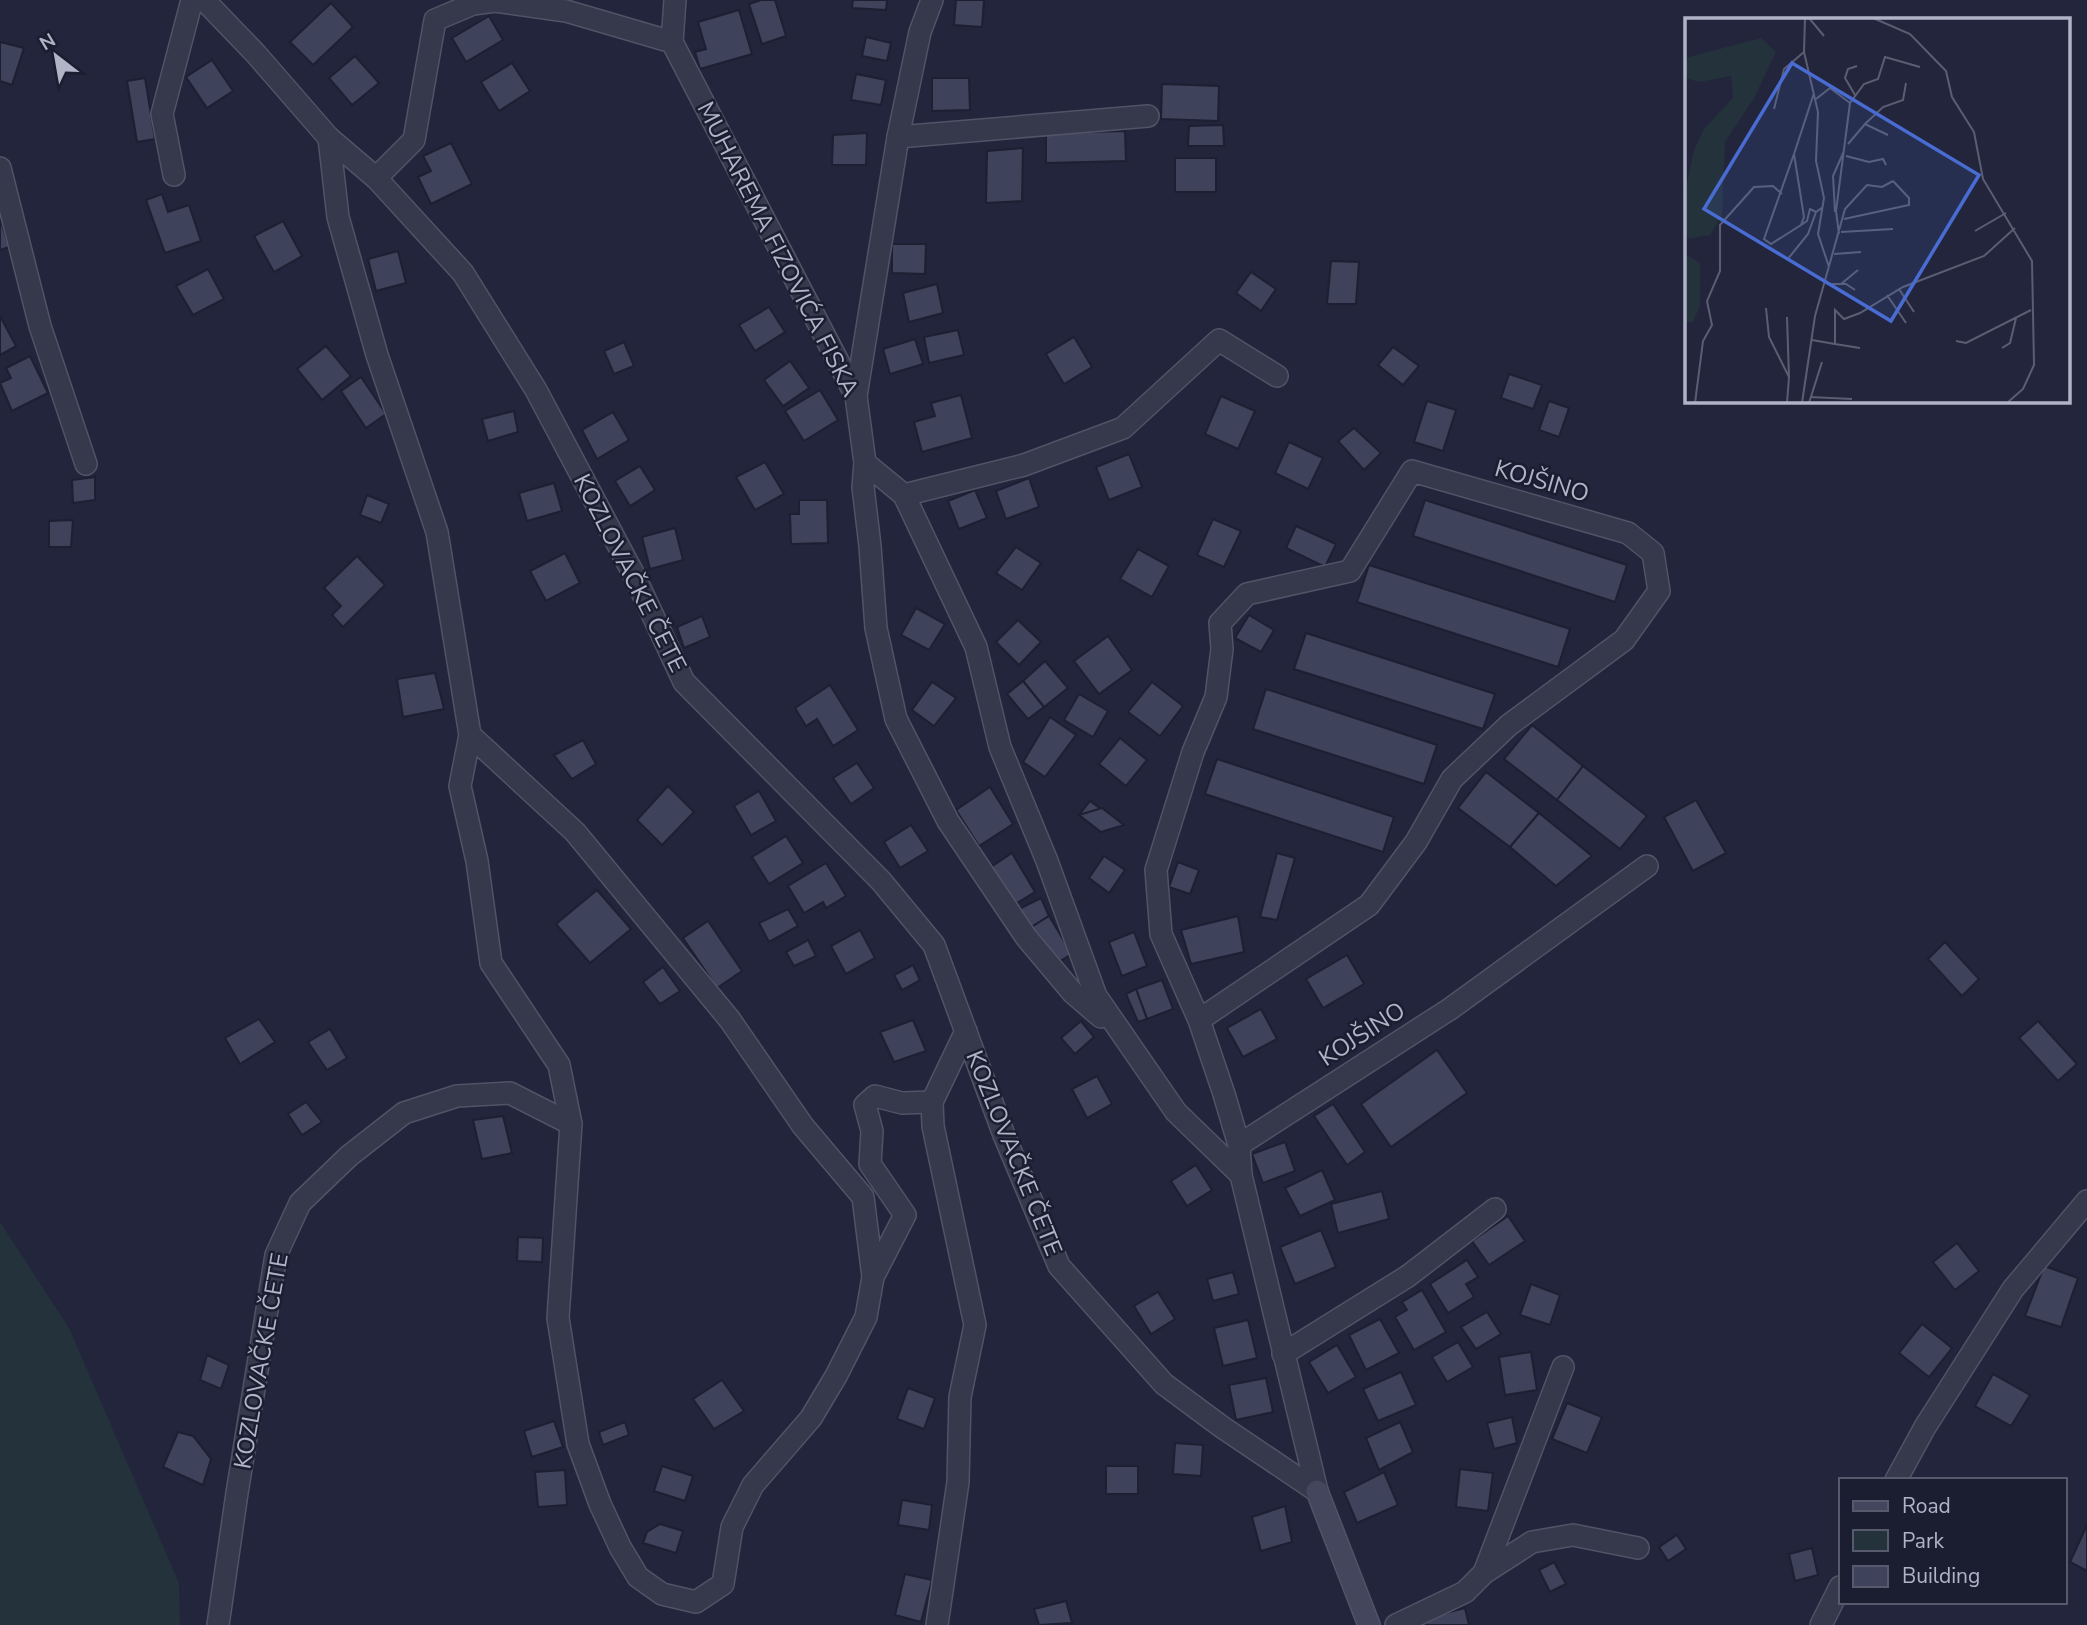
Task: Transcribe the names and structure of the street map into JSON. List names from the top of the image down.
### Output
{
  "streets": {
    "street": ["MUHAREMA FIZOVIĆA FISKA", "KOJŠINO", "KOZLOVAČKE ČETE"]
  },
  "crossings": [
    ["MUHAREMA FIZOVIĆA FISKA", "KOJŠINO"],
    ["KOJŠINO", "KOZLOVAČKE ČETE"]
  ],
  "legend": ["Road", "Park", "Building"],
  "north": "top left"
}
